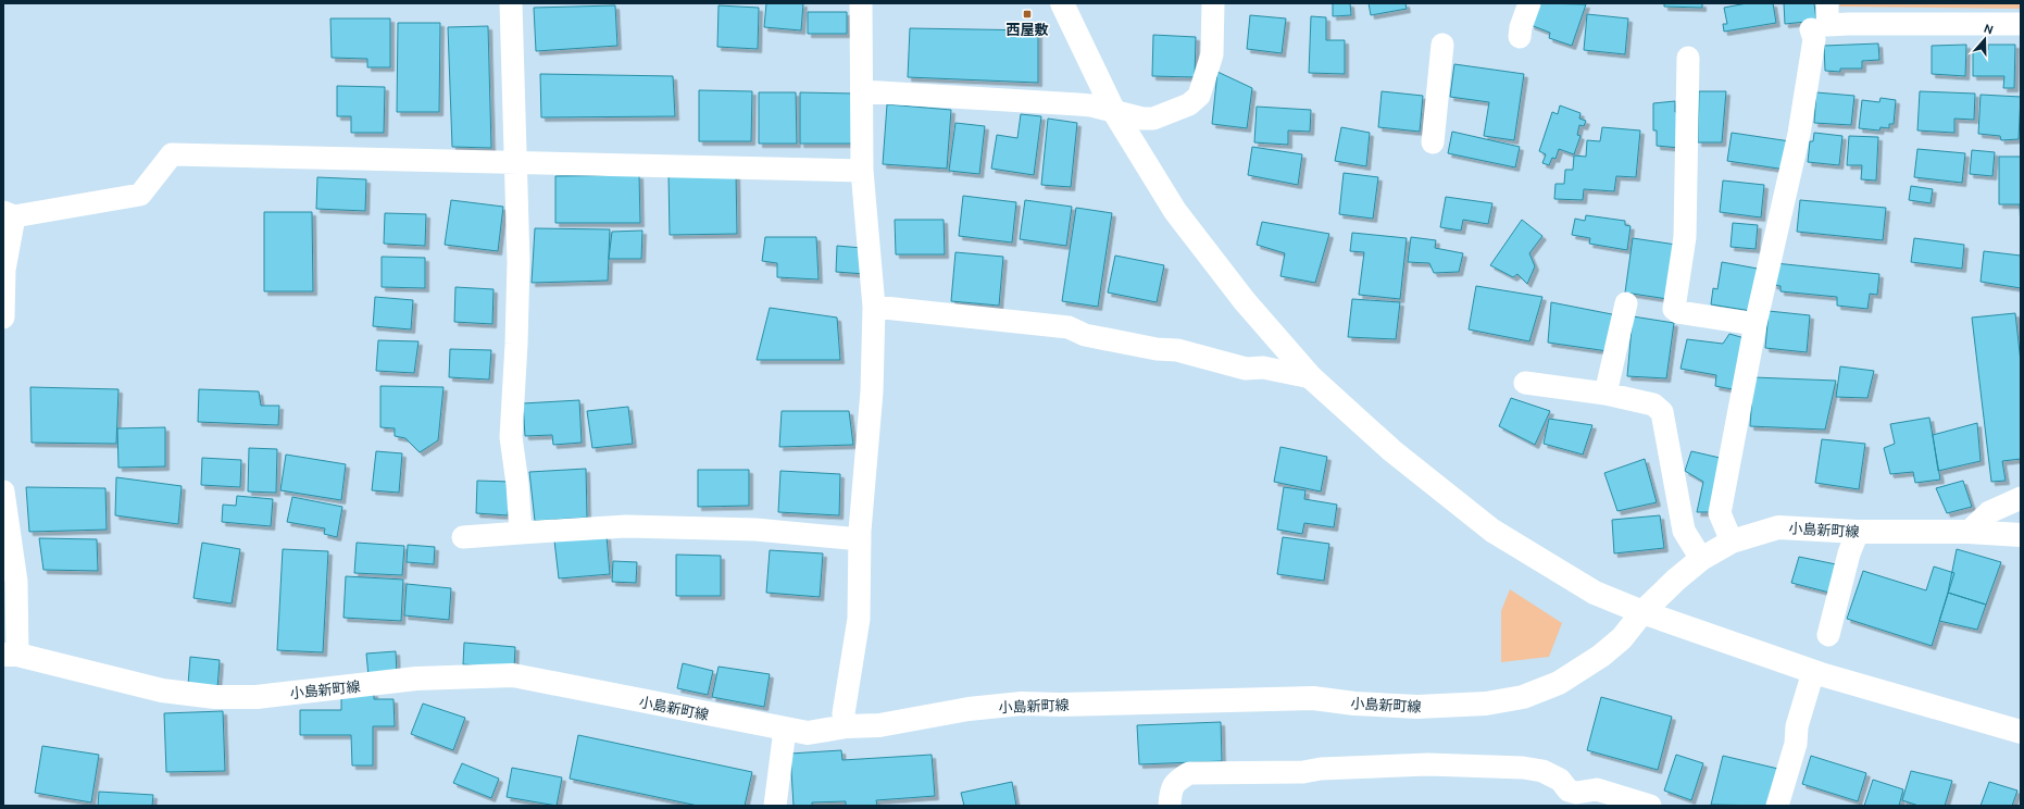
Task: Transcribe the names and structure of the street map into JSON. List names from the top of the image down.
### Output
{
  "streets": {
    "main road": ["小島新町線"]
  },
  "places": {
    "transit": ["西屋敷"]
  },
  "north": "top"
}
